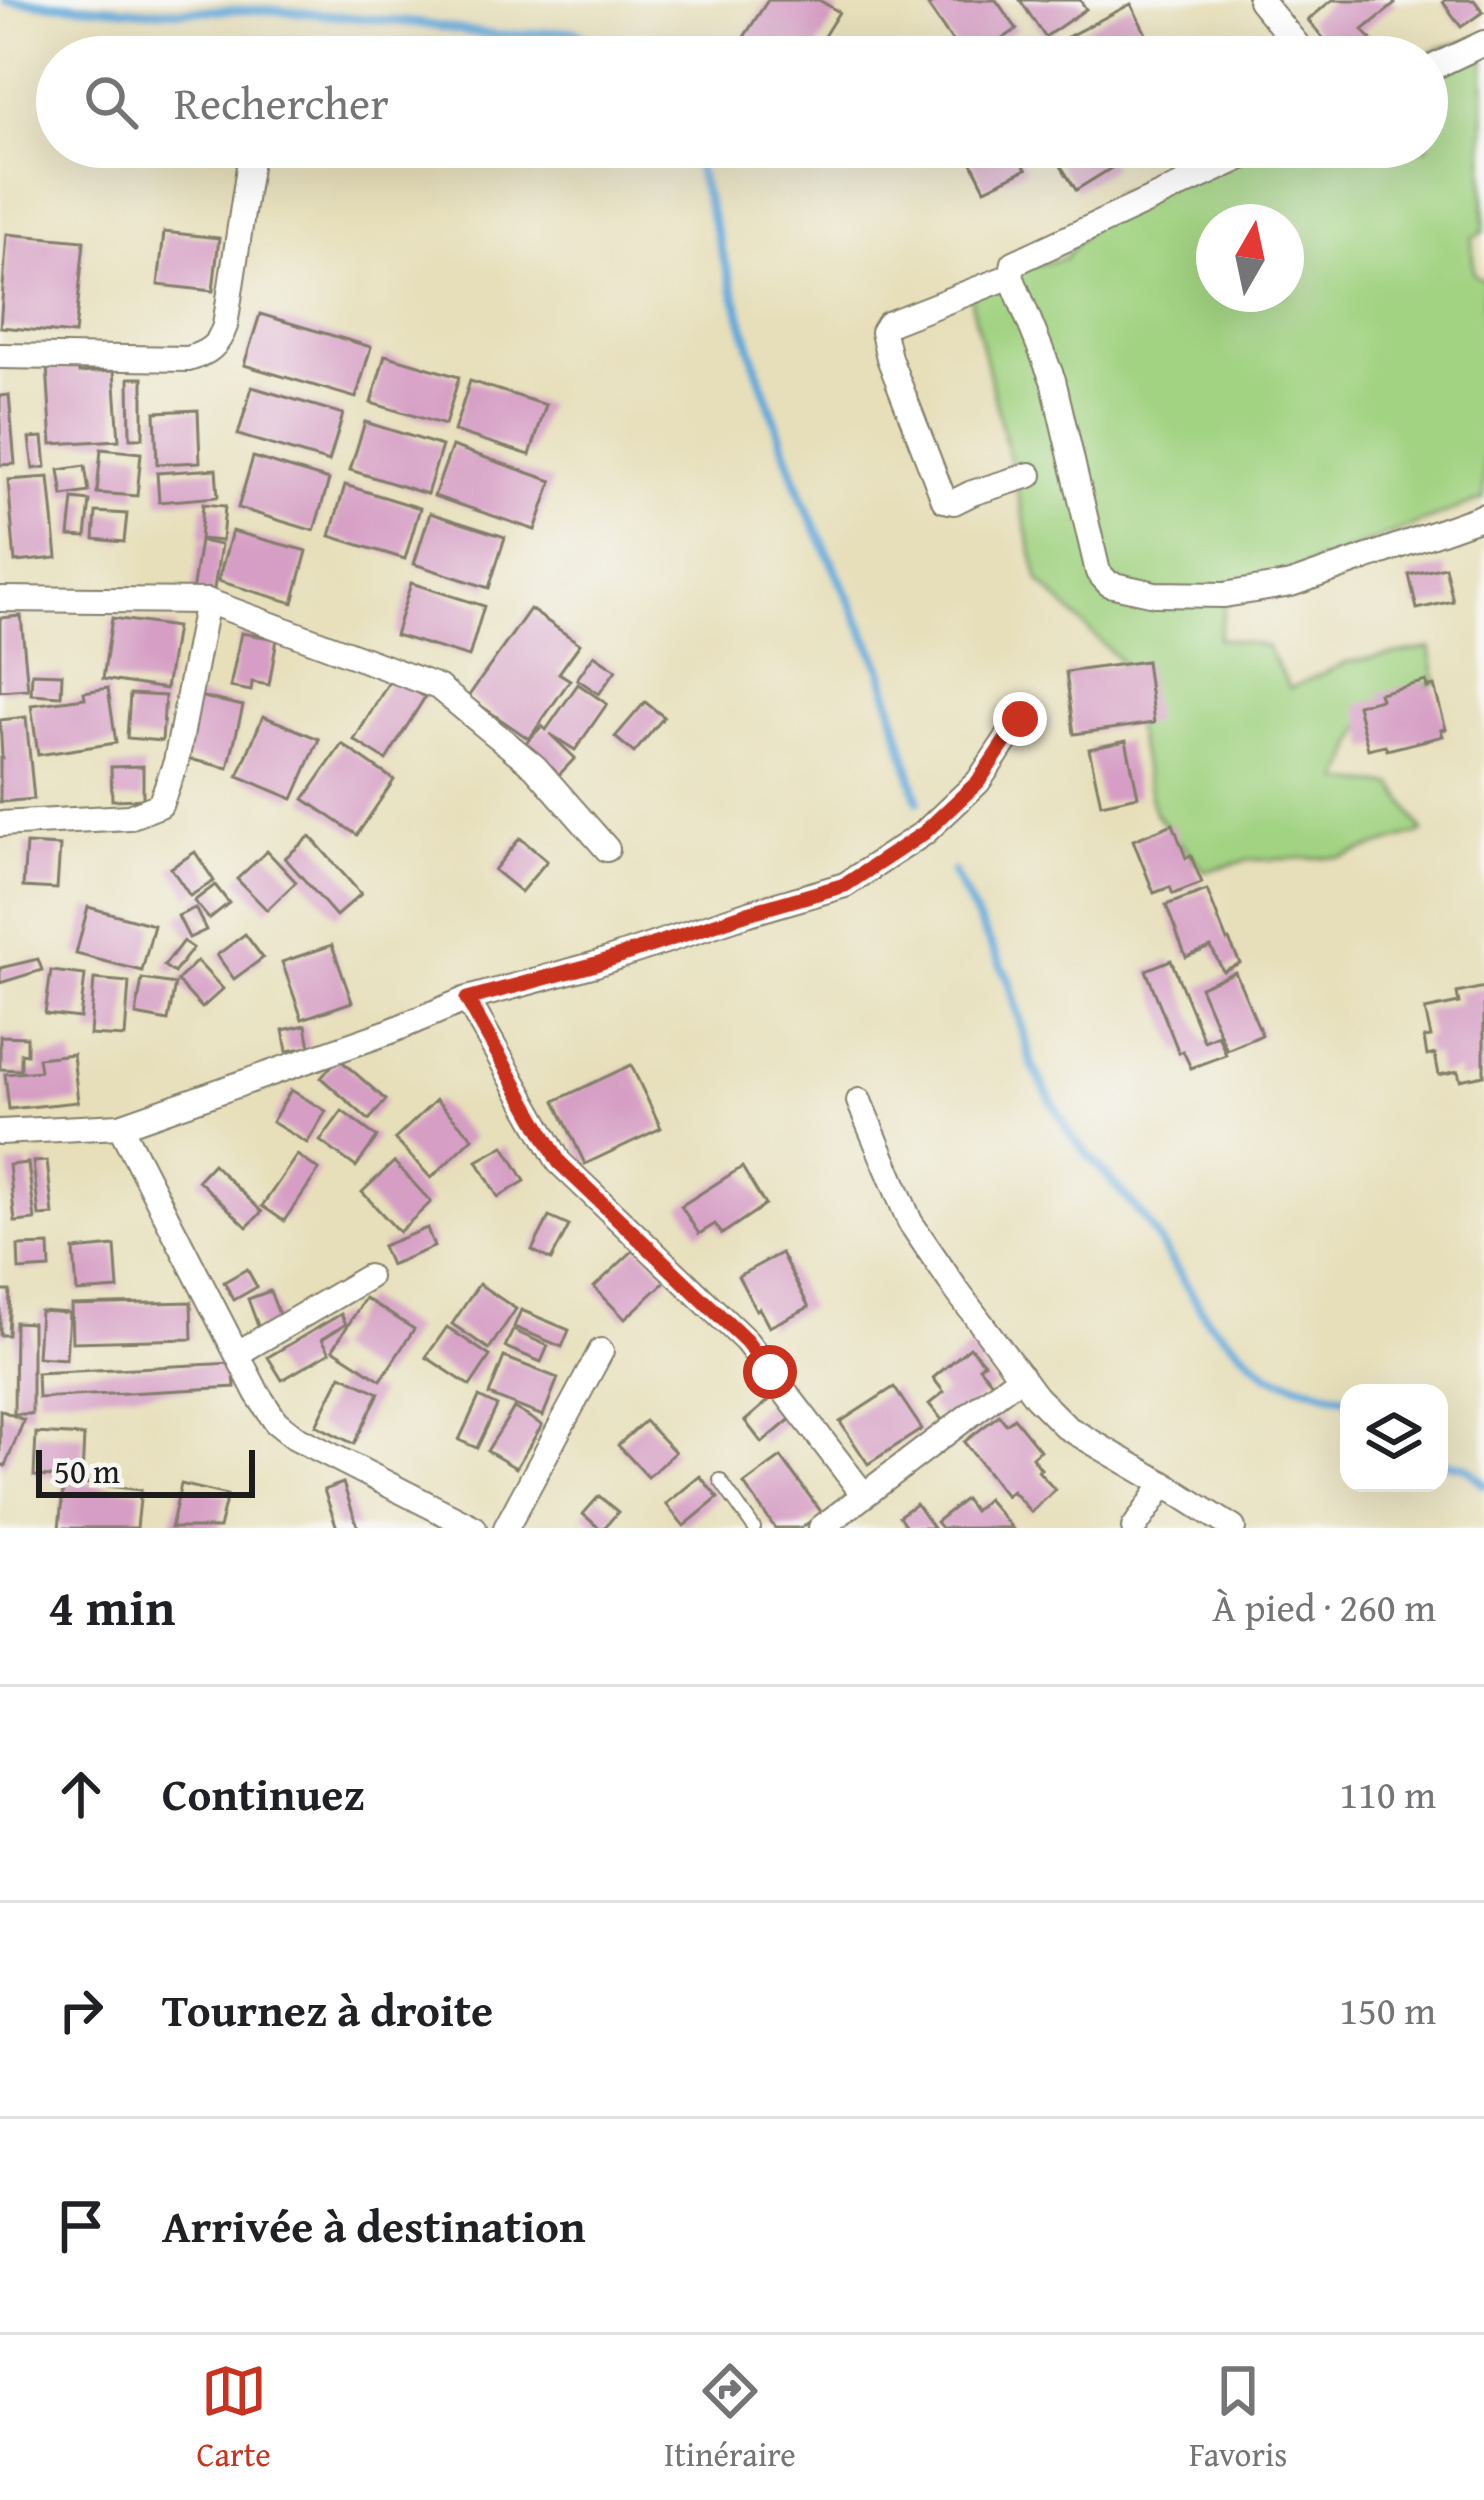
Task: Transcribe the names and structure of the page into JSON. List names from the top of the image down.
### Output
{
  "scale_bar": "50 m",
  "north": "top",
  "page": {
    "search": "Rechercher",
    "scale": "50 m",
    "heading": ["4 min", "À pied · 260 m"],
    "list": [
      ["Continuez", "110 m"],
      ["Tournez à droite", "150 m"],
      "Arrivée à destination"
    ],
    "nav": ["Carte", "Itinéraire", "Favoris"]
  }
}
